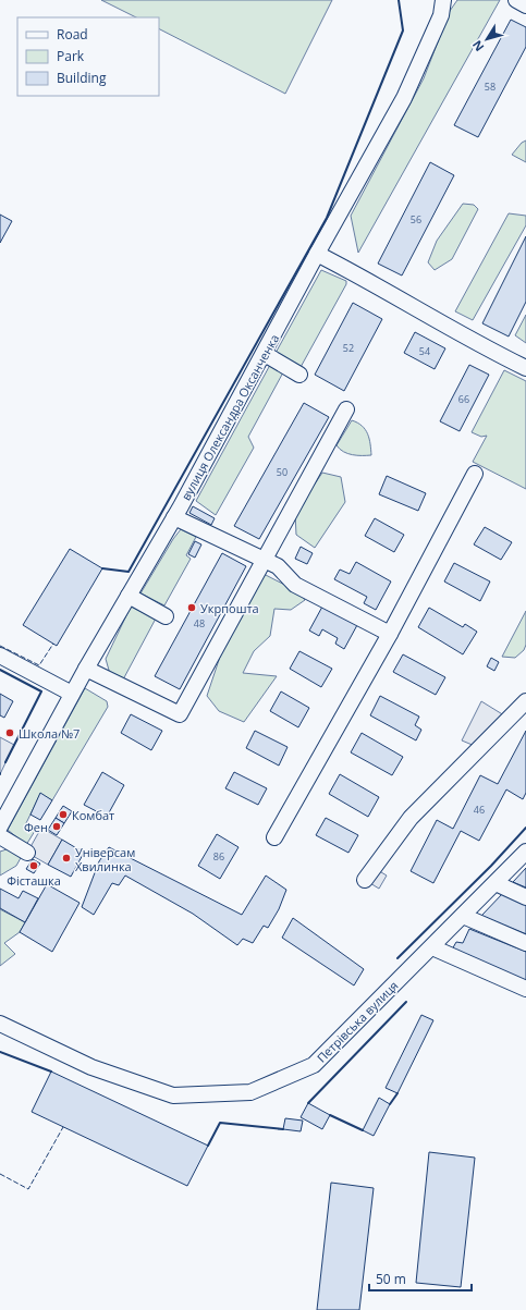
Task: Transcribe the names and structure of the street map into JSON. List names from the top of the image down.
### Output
{
  "streets": {
    "street": ["вулиця Олександра Оксанченка", "Петрівська вулиця"]
  },
  "places": [
    "Укрпошта",
    "Школа №7",
    "Комбат",
    "Фен",
    "Універсам Хвилинка",
    "Фісташка"
  ],
  "house_numbers": [
    "58",
    "56",
    "52",
    "54",
    "66",
    "50",
    "48",
    "46",
    "86"
  ],
  "legend": ["Road", "Park", "Building"],
  "scale_bar": "50 m",
  "north": "bottom left"
}
